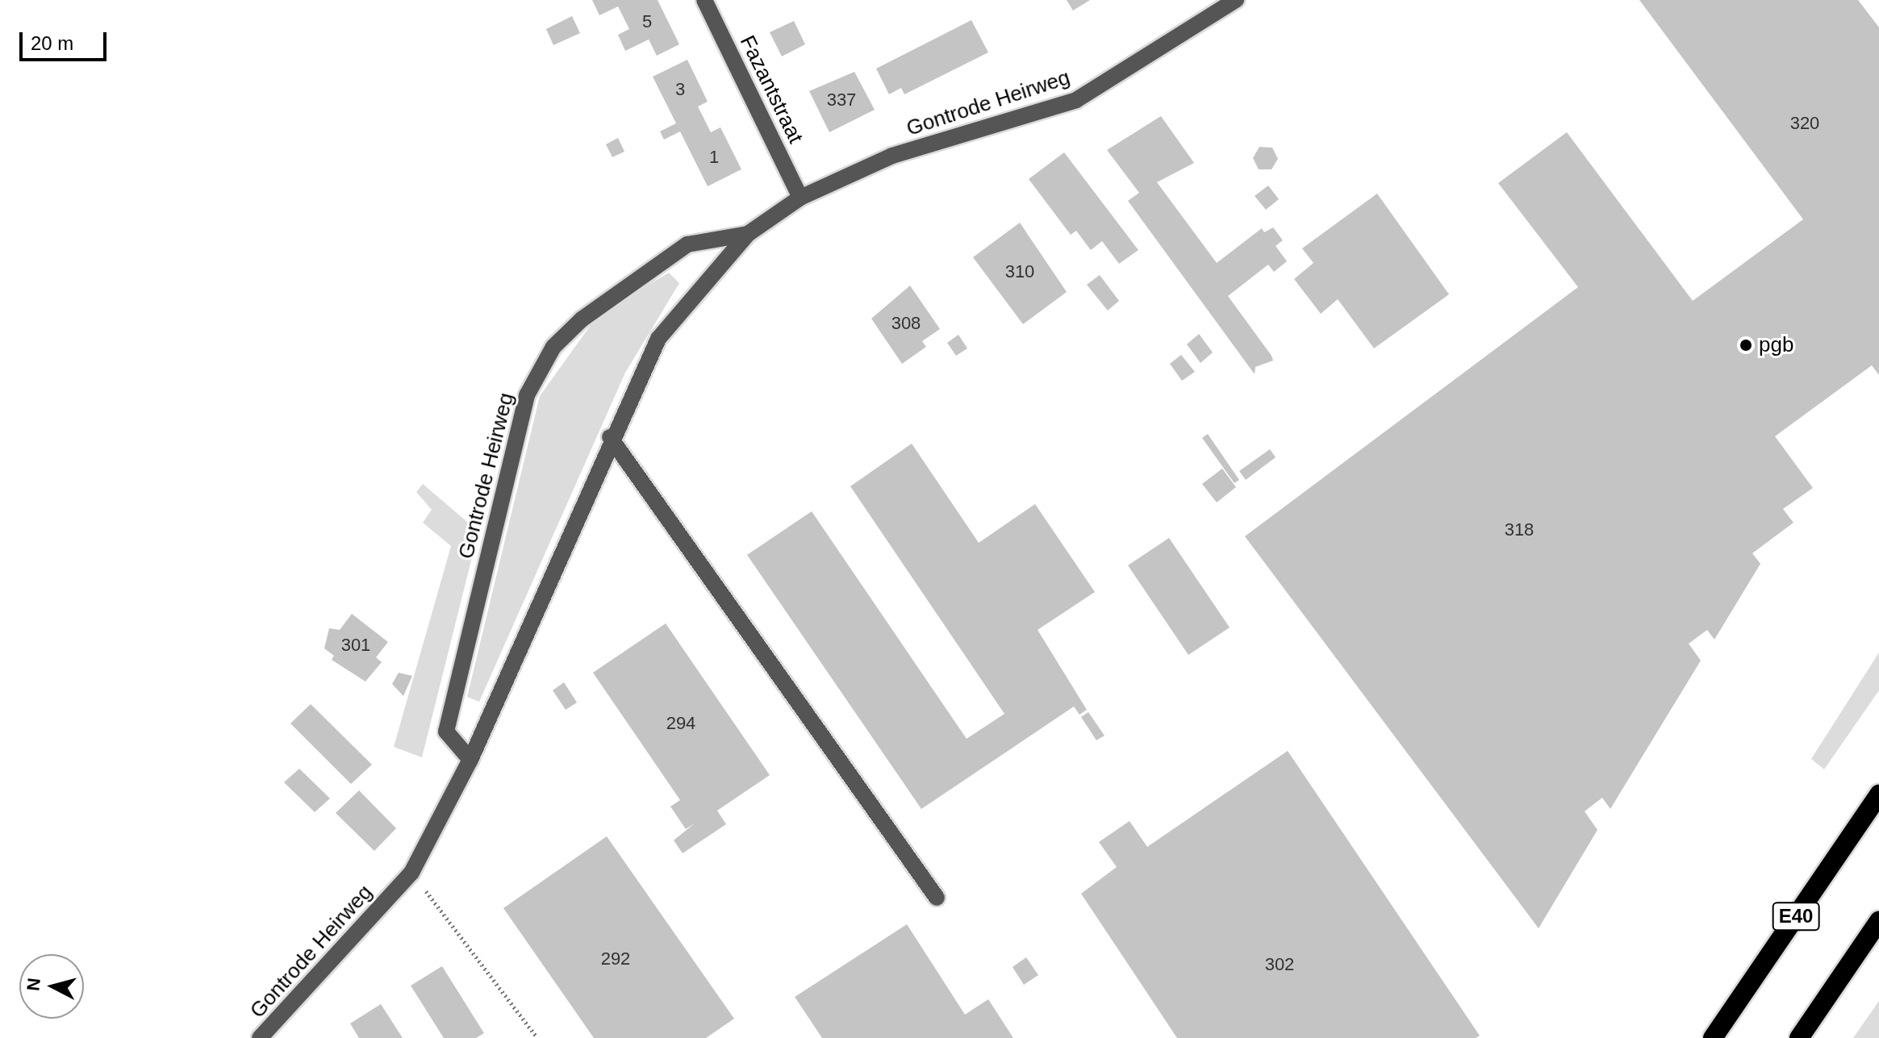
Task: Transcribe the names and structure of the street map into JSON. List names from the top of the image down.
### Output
{
  "streets": {
    "highway": ["E40"],
    "street": ["Fazantstraat", "Gontrode Heirweg"]
  },
  "crossings": [
    ["Fazantstraat", "Gontrode Heirweg"]
  ],
  "places": ["pgb"],
  "house_numbers": [
    "5",
    "3",
    "337",
    "320",
    "1",
    "310",
    "308",
    "318",
    "301",
    "294",
    "292",
    "302"
  ],
  "scale_bar": "20 m",
  "north": "left"
}
